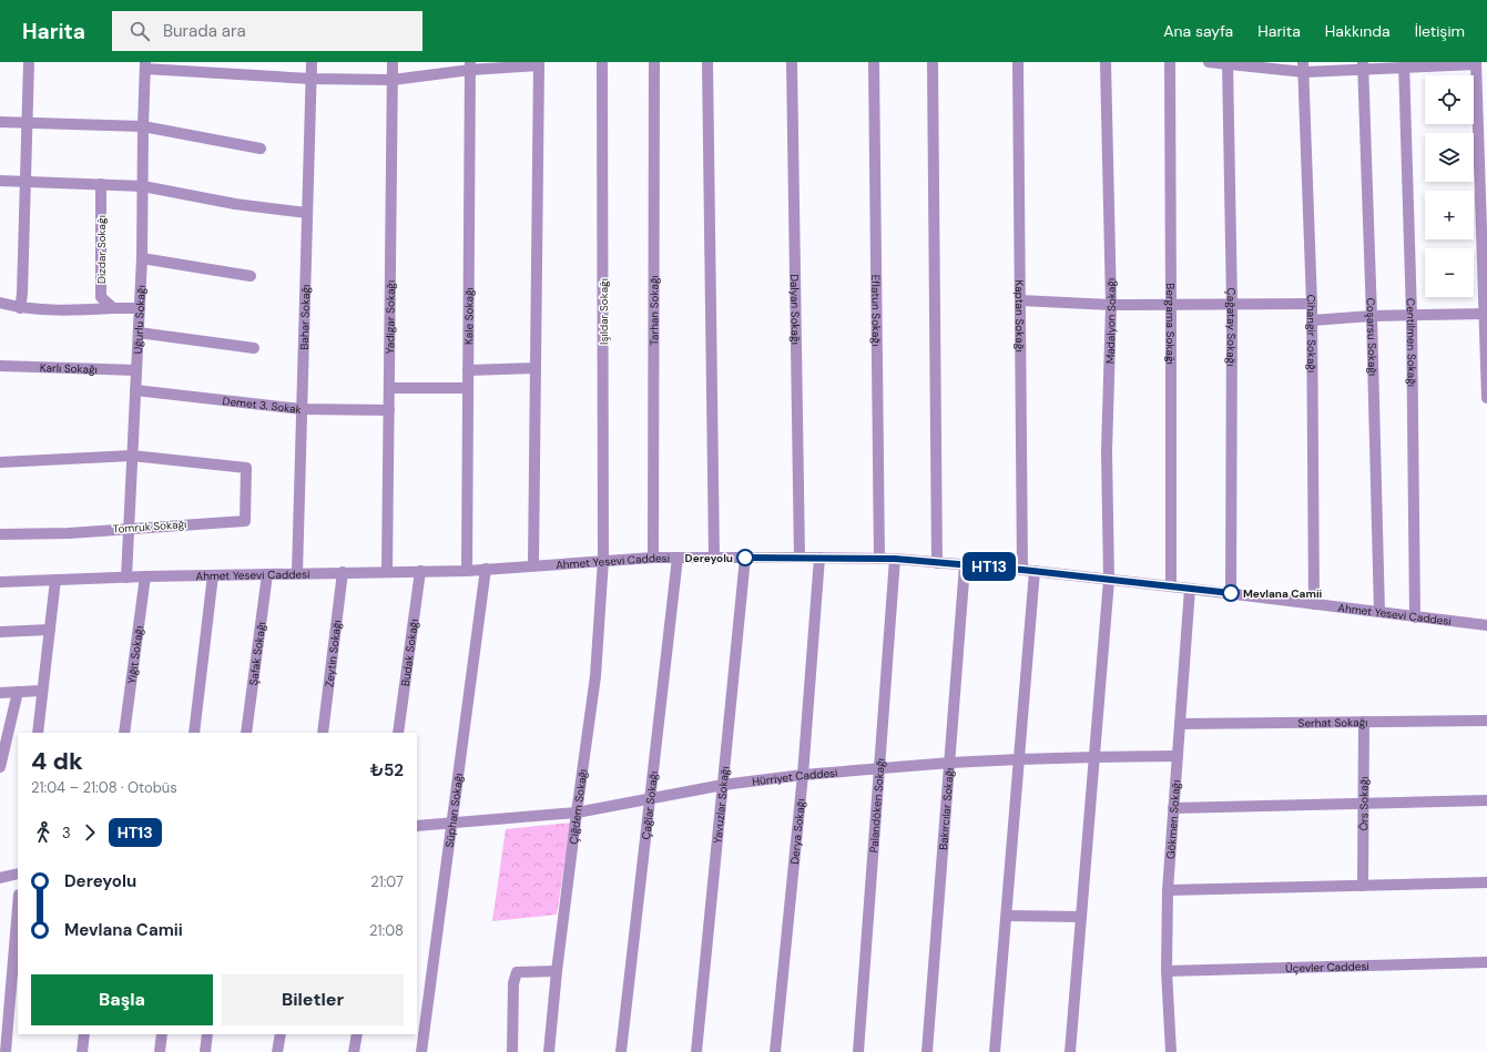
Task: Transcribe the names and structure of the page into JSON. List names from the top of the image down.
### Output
{
  "streets": {
    "street": [
      "Dizdar Sokağı",
      "Dalyan Sokağı",
      "Tarhan Sokağı",
      "Eflatun Sokağı",
      "Işıldar Sokağı",
      "Kale Sokağı",
      "Kaptan Sokağı",
      "Bahar Sokağı",
      "Yadigar Sokağı",
      "Uğurlu Sokağı",
      "Madalyon Sokağı",
      "Bergama Sokağı",
      "Çağatay Sokağı",
      "Cihangir Sokağı",
      "Coşarsu Sokağı",
      "Centilmen Sokağı",
      "Karlı Sokağı",
      "Demet 3. Sokak",
      "Tomruk Sokağı",
      "Ahmet Yesevi Caddesi",
      "Zeytin Sokağı",
      "Budak Sokağı",
      "Şafak Sokağı",
      "Yiğit Sokağı",
      "Serhat Sokağı",
      "Hürriyet Caddesi",
      "Örs Sokağı",
      "Çağlar Sokağı",
      "Yavuzlar Sokağı",
      "Çiğdem Sokağı",
      "Palandöken Sokağı",
      "Bakırcılar Sokağı",
      "Süphan Sokağı",
      "Gökmen Sokağı",
      "Derya Sokağı",
      "Üçevler Caddesi"
    ]
  },
  "crossings": [
    ["Dalyan Sokağı", "Ahmet Yesevi Caddesi"],
    ["Tarhan Sokağı", "Ahmet Yesevi Caddesi"],
    ["Eflatun Sokağı", "Ahmet Yesevi Caddesi"],
    ["Işıldar Sokağı", "Ahmet Yesevi Caddesi"],
    ["Işıldar Sokağı", "Çiğdem Sokağı"],
    ["Kale Sokağı", "Ahmet Yesevi Caddesi"],
    ["Kaptan Sokağı", "Ahmet Yesevi Caddesi"],
    ["Bahar Sokağı", "Demet 3. Sokak"],
    ["Bahar Sokağı", "Ahmet Yesevi Caddesi"],
    ["Yadigar Sokağı", "Demet 3. Sokak"],
    ["Yadigar Sokağı", "Ahmet Yesevi Caddesi"],
    ["Uğurlu Sokağı", "Karlı Sokağı"],
    ["Uğurlu Sokağı", "Demet 3. Sokak"],
    ["Uğurlu Sokağı", "Tomruk Sokağı"],
    ["Uğurlu Sokağı", "Ahmet Yesevi Caddesi"],
    ["Madalyon Sokağı", "Ahmet Yesevi Caddesi"],
    ["Madalyon Sokağı", "Hürriyet Caddesi"],
    ["Bergama Sokağı", "Ahmet Yesevi Caddesi"],
    ["Çağatay Sokağı", "Ahmet Yesevi Caddesi"],
    ["Cihangir Sokağı", "Ahmet Yesevi Caddesi"],
    ["Coşarsu Sokağı", "Ahmet Yesevi Caddesi"],
    ["Centilmen Sokağı", "Ahmet Yesevi Caddesi"],
    ["Ahmet Yesevi Caddesi", "Zeytin Sokağı"],
    ["Ahmet Yesevi Caddesi", "Budak Sokağı"],
    ["Ahmet Yesevi Caddesi", "Şafak Sokağı"],
    ["Ahmet Yesevi Caddesi", "Yiğit Sokağı"],
    ["Ahmet Yesevi Caddesi", "Çağlar Sokağı"],
    ["Ahmet Yesevi Caddesi", "Yavuzlar Sokağı"],
    ["Ahmet Yesevi Caddesi", "Çiğdem Sokağı"],
    ["Ahmet Yesevi Caddesi", "Palandöken Sokağı"],
    ["Ahmet Yesevi Caddesi", "Bakırcılar Sokağı"],
    ["Ahmet Yesevi Caddesi", "Süphan Sokağı"],
    ["Ahmet Yesevi Caddesi", "Gökmen Sokağı"],
    ["Ahmet Yesevi Caddesi", "Derya Sokağı"],
    ["Serhat Sokağı", "Örs Sokağı"],
    ["Serhat Sokağı", "Gökmen Sokağı"],
    ["Hürriyet Caddesi", "Çağlar Sokağı"],
    ["Hürriyet Caddesi", "Yavuzlar Sokağı"],
    ["Hürriyet Caddesi", "Çiğdem Sokağı"],
    ["Hürriyet Caddesi", "Palandöken Sokağı"],
    ["Hürriyet Caddesi", "Bakırcılar Sokağı"],
    ["Hürriyet Caddesi", "Süphan Sokağı"],
    ["Hürriyet Caddesi", "Gökmen Sokağı"],
    ["Hürriyet Caddesi", "Derya Sokağı"],
    ["Gökmen Sokağı", "Üçevler Caddesi"]
  ],
  "places": ["Dereyolu", "Mevlana Camii"],
  "lines": ["bus line HT13"],
  "page": {
    "header": "Harita",
    "search": "Burada ara",
    "nav": [
      "Ana sayfa",
      "Harita",
      "Hakkında",
      "İletişim"
    ],
    "on_map": "HT13",
    "map_buttons": ["+", "−"],
    "heading": ["4 dk", "21:04 – 21:08 · Otobüs", "₺52"],
    "legs": ["3", "HT13"],
    "list": [
      {
        "name": "Dereyolu",
        "value": "21:07"
      },
      {
        "name": "Mevlana Camii",
        "value": "21:08"
      }
    ],
    "buttons": ["Başla", "Biletler"]
  }
}
